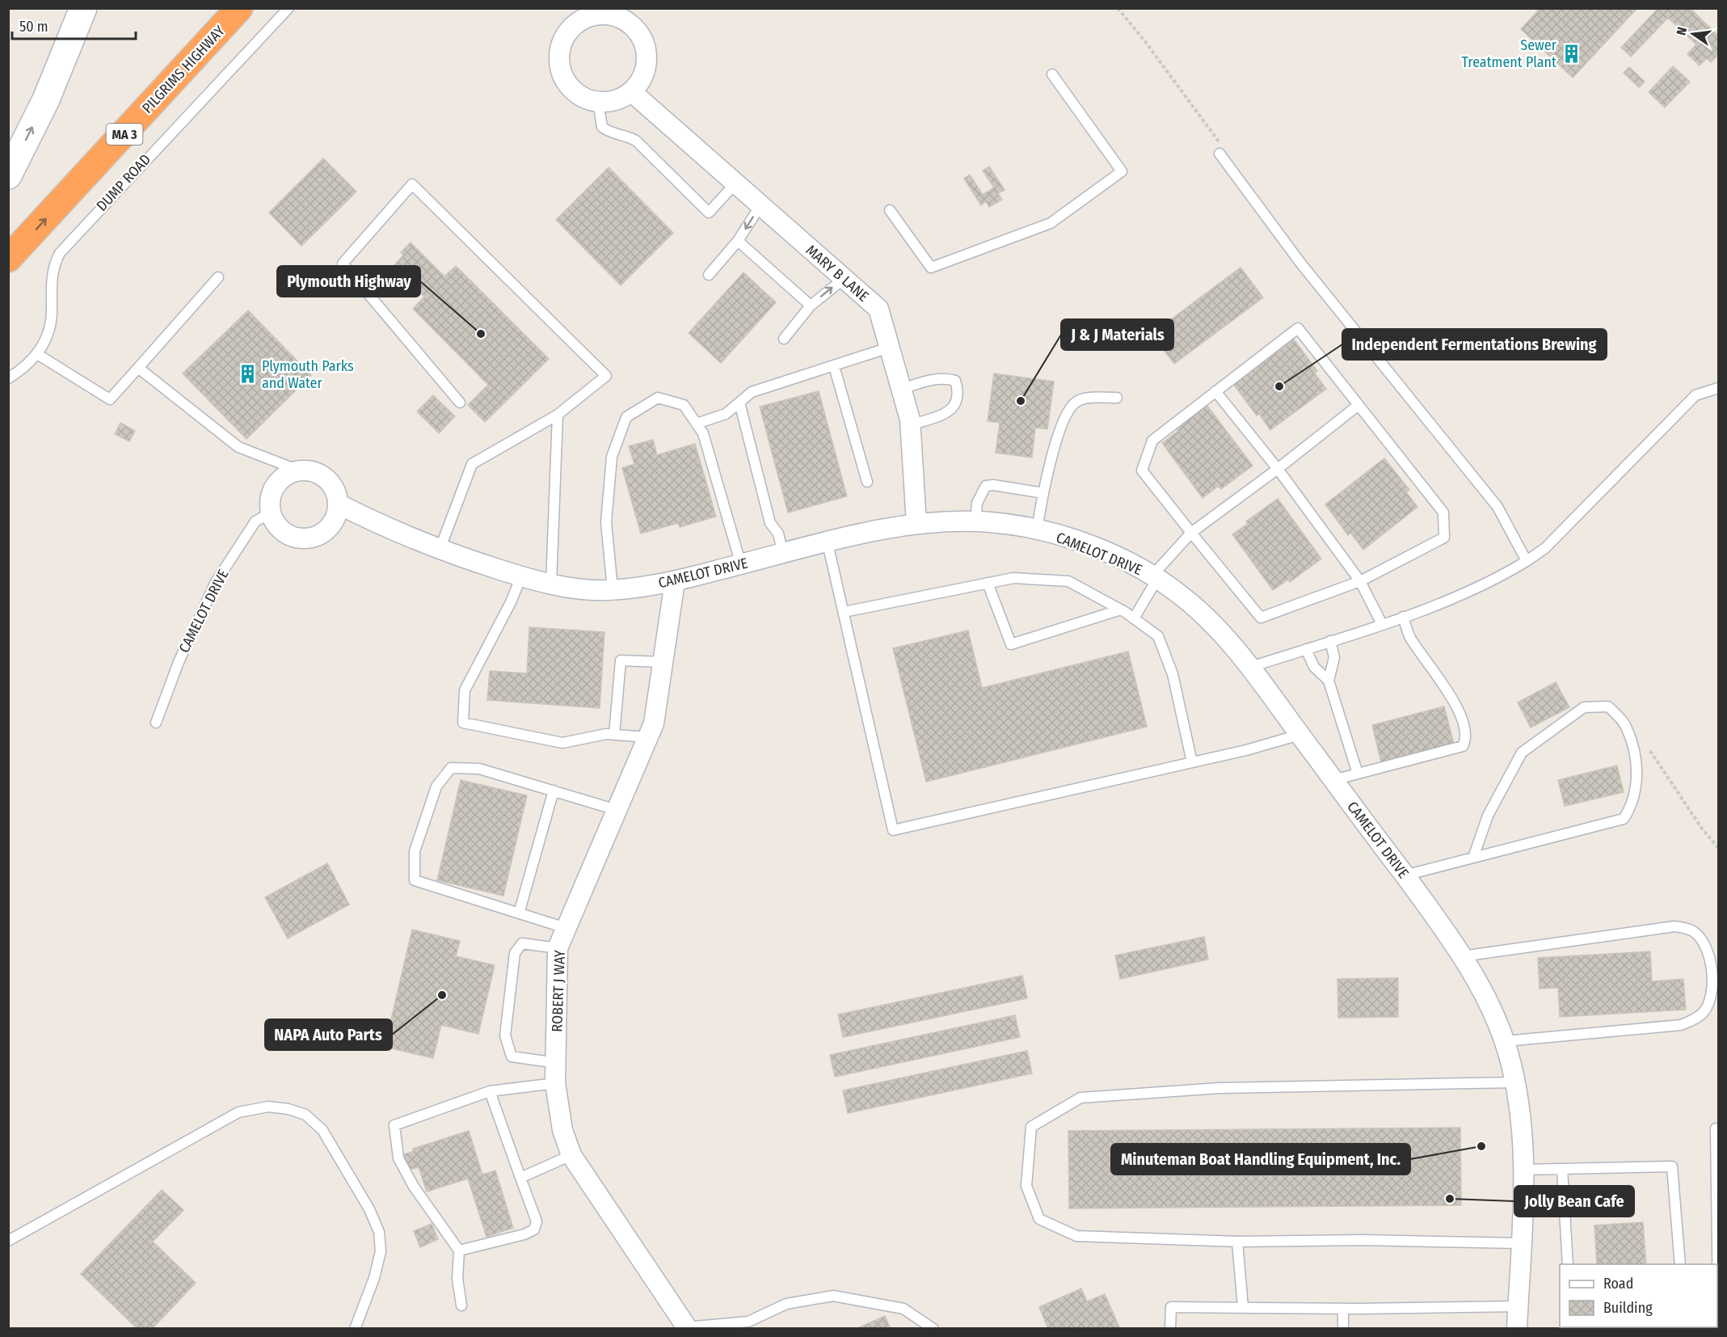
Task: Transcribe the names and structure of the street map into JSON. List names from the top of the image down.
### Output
{
  "streets": {
    "highway": ["PILGRIMS HIGHWAY", "MA 3"],
    "street": ["MARY B LANE", "CAMELOT DRIVE", "ROBERT J WAY"],
    "lane": ["DUMP ROAD"]
  },
  "crossings": [
    ["MARY B LANE", "CAMELOT DRIVE"],
    ["CAMELOT DRIVE", "ROBERT J WAY"]
  ],
  "one_way": ["PILGRIMS HIGHWAY"],
  "places": {
    "building": ["Sewer Treatment Plant", "Plymouth Parks and Water"],
    "other": [
      "Plymouth Highway",
      "Independent Fermentations Brewing",
      "J & J Materials",
      "NAPA Auto Parts",
      "Minuteman Boat Handling Equipment, Inc.",
      "Jolly Bean Cafe"
    ]
  },
  "legend": ["Road", "Building"],
  "scale_bar": "50 m",
  "north": "left"
}
